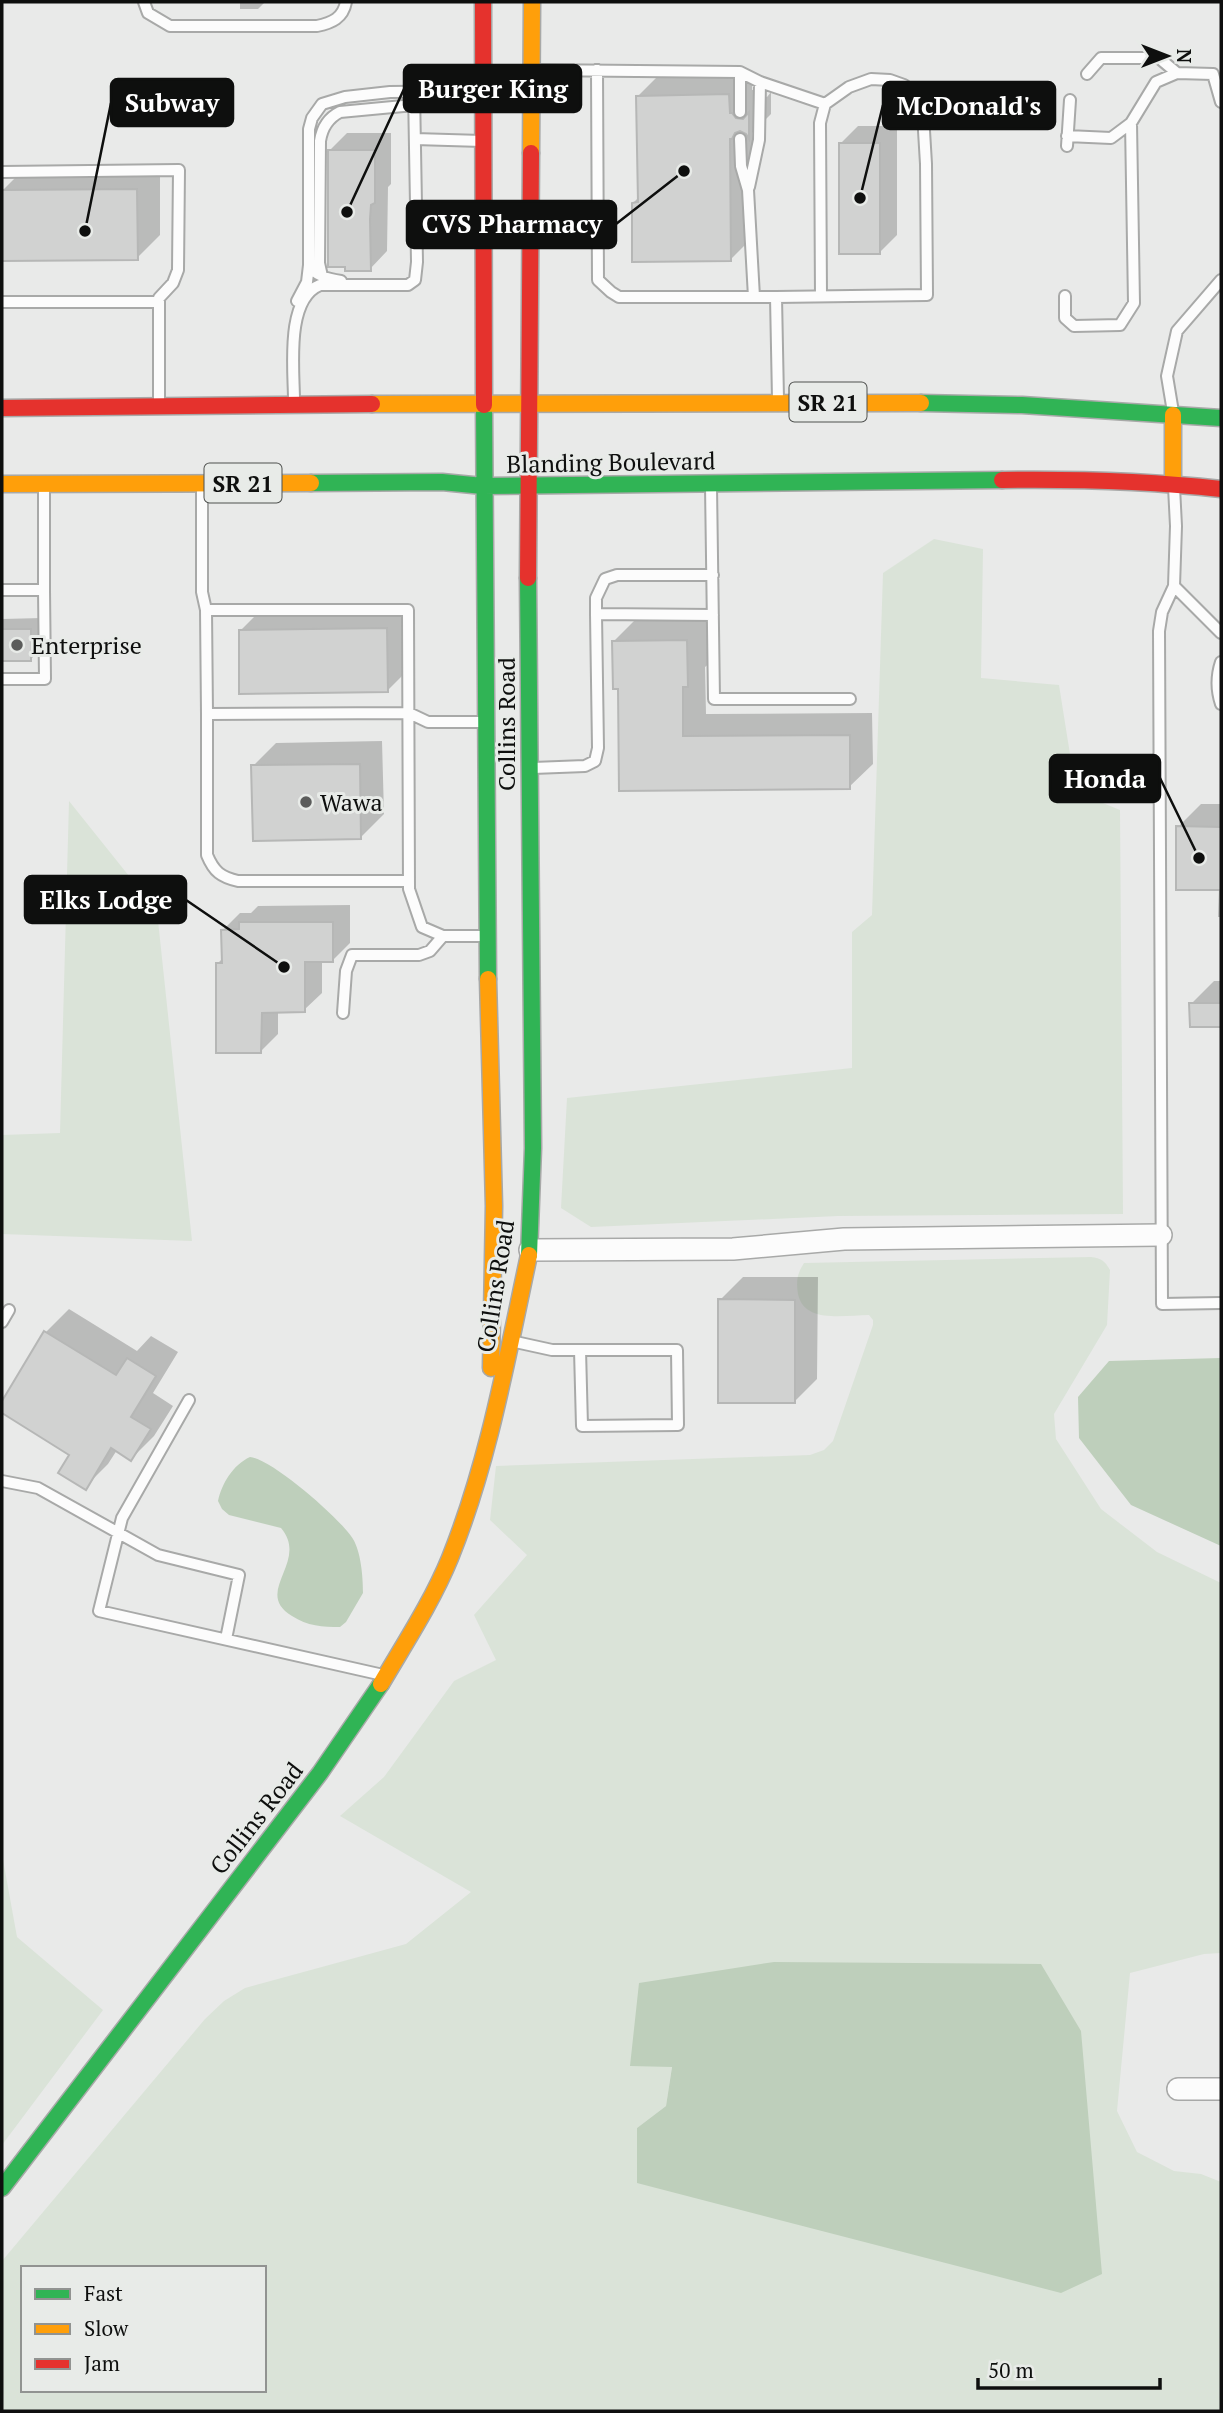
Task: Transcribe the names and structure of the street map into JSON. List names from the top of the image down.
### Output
{
  "streets": {
    "main road": ["SR 21", "Blanding Boulevard", "Collins Road"]
  },
  "crossings": [
    ["SR 21", "Collins Road"],
    ["Blanding Boulevard", "Collins Road"]
  ],
  "places": [
    "CVS Pharmacy",
    "McDonald's",
    "Burger King",
    "Subway",
    "Enterprise",
    "Wawa",
    "Honda",
    "Elks Lodge"
  ],
  "legend": ["Fast", "Slow", "Jam"],
  "scale_bar": "50 m",
  "north": "right"
}
